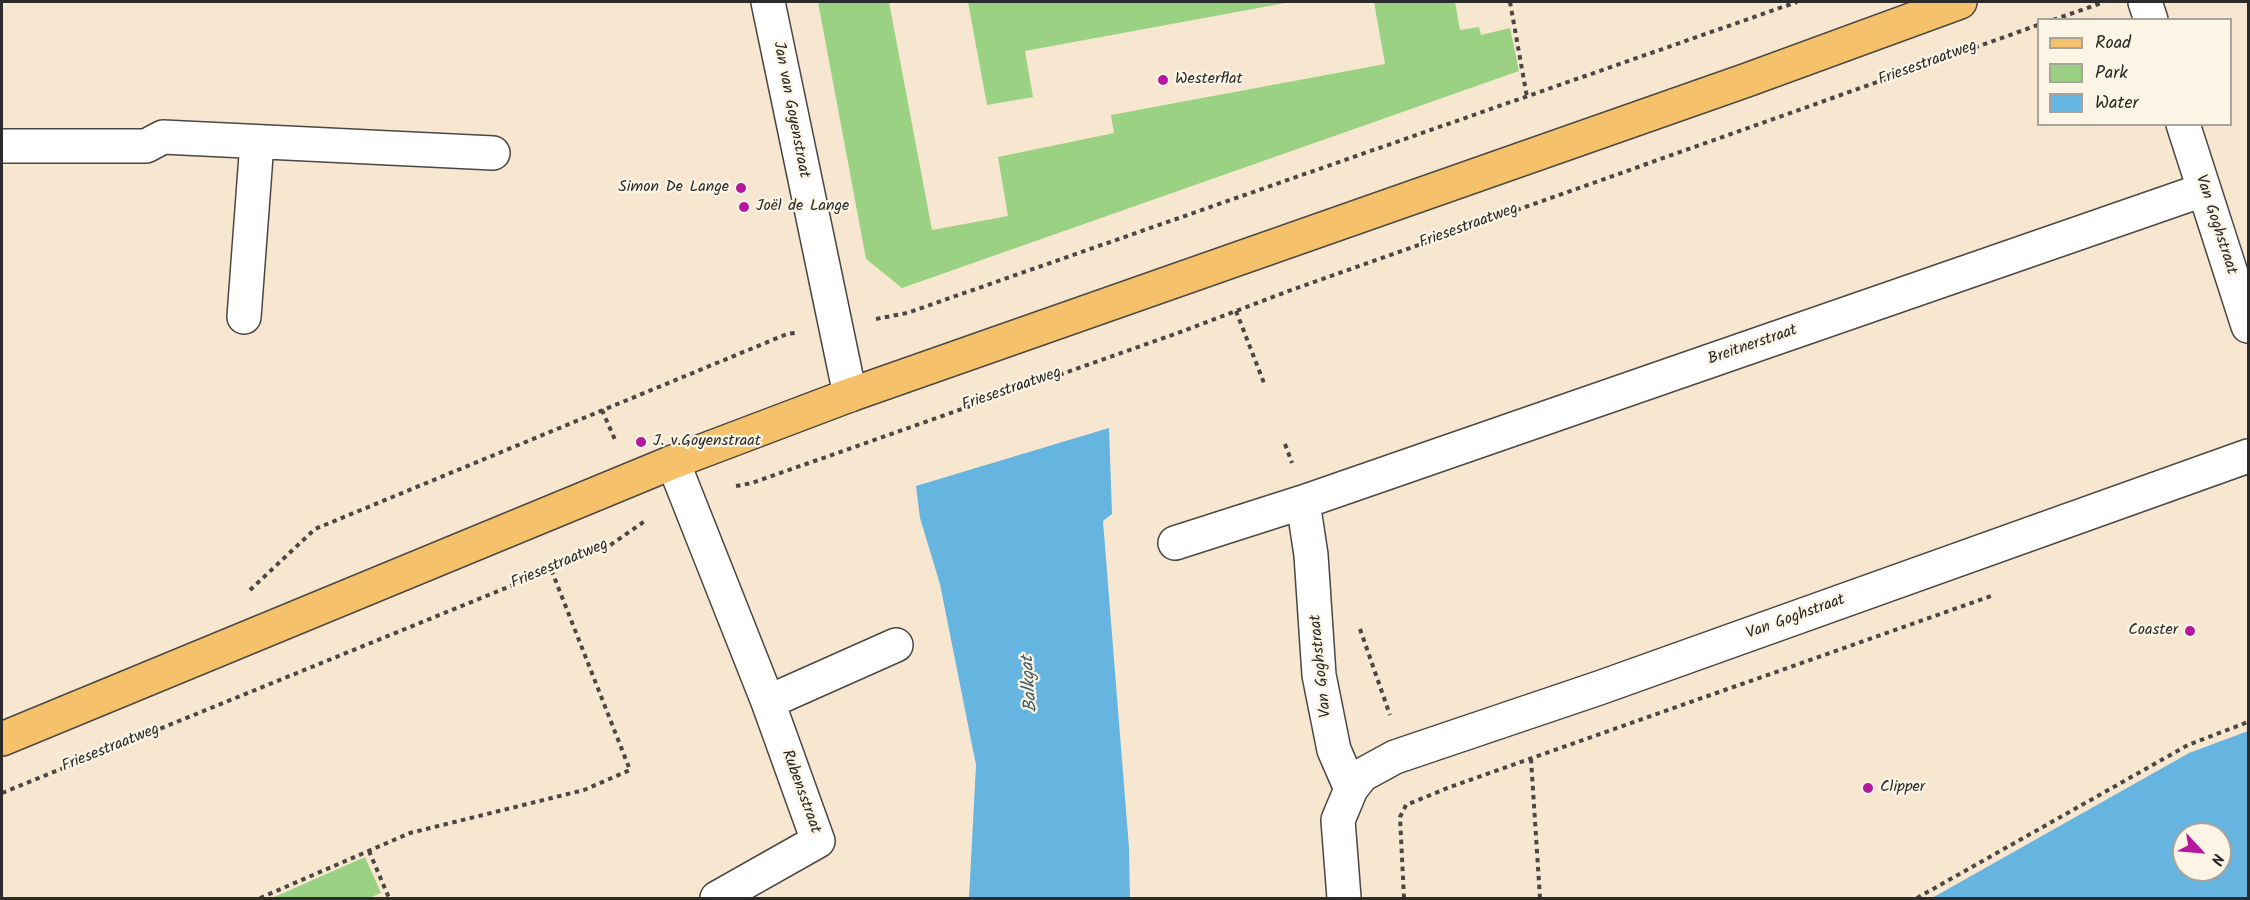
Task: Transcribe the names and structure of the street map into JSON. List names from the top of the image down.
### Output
{
  "streets": {
    "street": [
      "Jan van Goyenstraat",
      "Van Goghstraat",
      "Breitnerstraat",
      "Rubensstraat"
    ],
    "path": ["Friesestraatweg"]
  },
  "crossings": [
    ["Friesestraatweg", "Rubensstraat"],
    ["Van Goghstraat", "Breitnerstraat"]
  ],
  "water": ["Balkgat"],
  "places": [
    "Westerflat",
    "Simon De Lange",
    "Joël de Lange",
    "J. v.Goyenstraat",
    "Coaster",
    "Clipper"
  ],
  "legend": ["Road", "Park", "Water"],
  "north": "bottom right"
}
